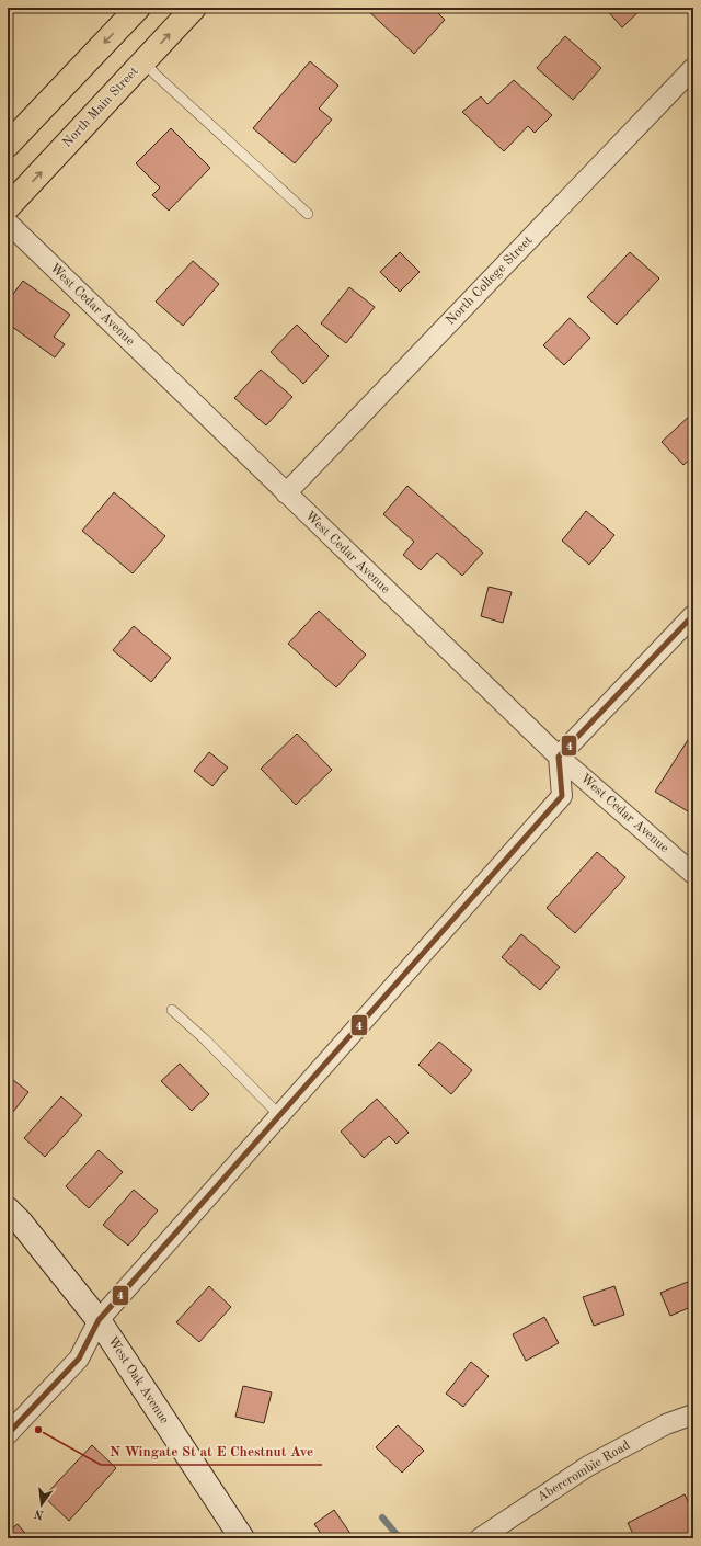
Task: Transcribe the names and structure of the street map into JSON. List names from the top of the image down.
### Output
{
  "streets": {
    "main road": ["North Main Street"],
    "street": [
      "North College Street",
      "West Cedar Avenue",
      "West Oak Avenue",
      "Abercrombie Road"
    ]
  },
  "crossings": [
    ["North College Street", "West Cedar Avenue"]
  ],
  "places": ["N Wingate St at E Chestnut Ave"],
  "lines": ["transit line 4"],
  "north": "bottom"
}
